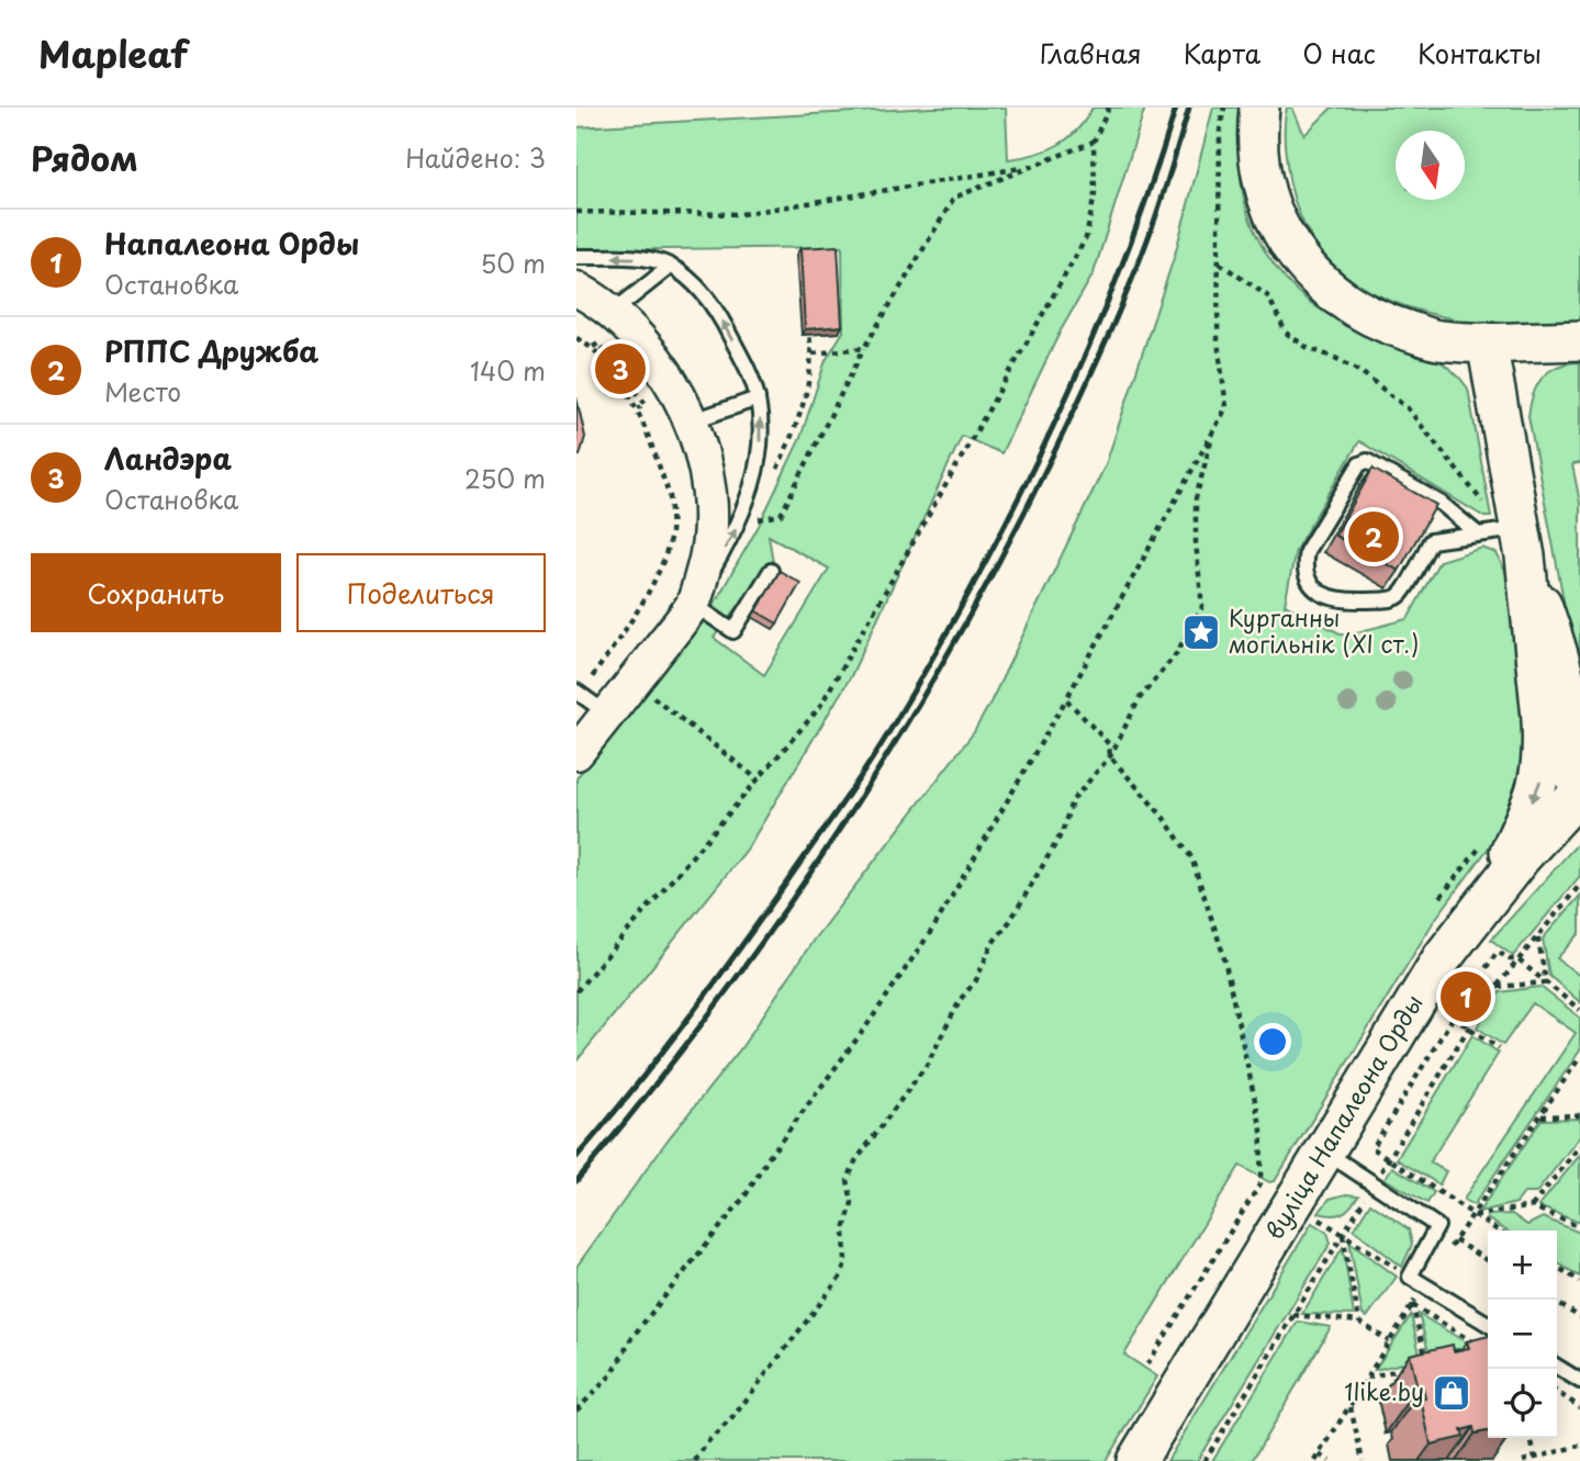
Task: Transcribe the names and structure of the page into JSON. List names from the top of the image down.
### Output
{
  "streets": {
    "main road": ["вуліца Напалеона Орды"]
  },
  "places": {
    "place": ["Курганны могільнік (XI ст.)"],
    "shop": ["1like.by"]
  },
  "north": "bottom",
  "page": {
    "header": "Mapleaf",
    "nav": [
      "Главная",
      "Карта",
      "О нас",
      "Контакты"
    ],
    "heading": ["Рядом", "Найдено: 3"],
    "list": [
      {
        "mark": "1",
        "name": "Напалеона Орды",
        "note": "Остановка",
        "value": "50 m"
      },
      {
        "mark": "2",
        "name": "РППС Дружба",
        "note": "Место",
        "value": "140 m"
      },
      {
        "mark": "3",
        "name": "Ландэра",
        "note": "Остановка",
        "value": "250 m"
      }
    ],
    "pins": ["3", "2", "1"],
    "buttons": ["Сохранить", "Поделиться"],
    "map_buttons": ["+", "−"]
  }
}
